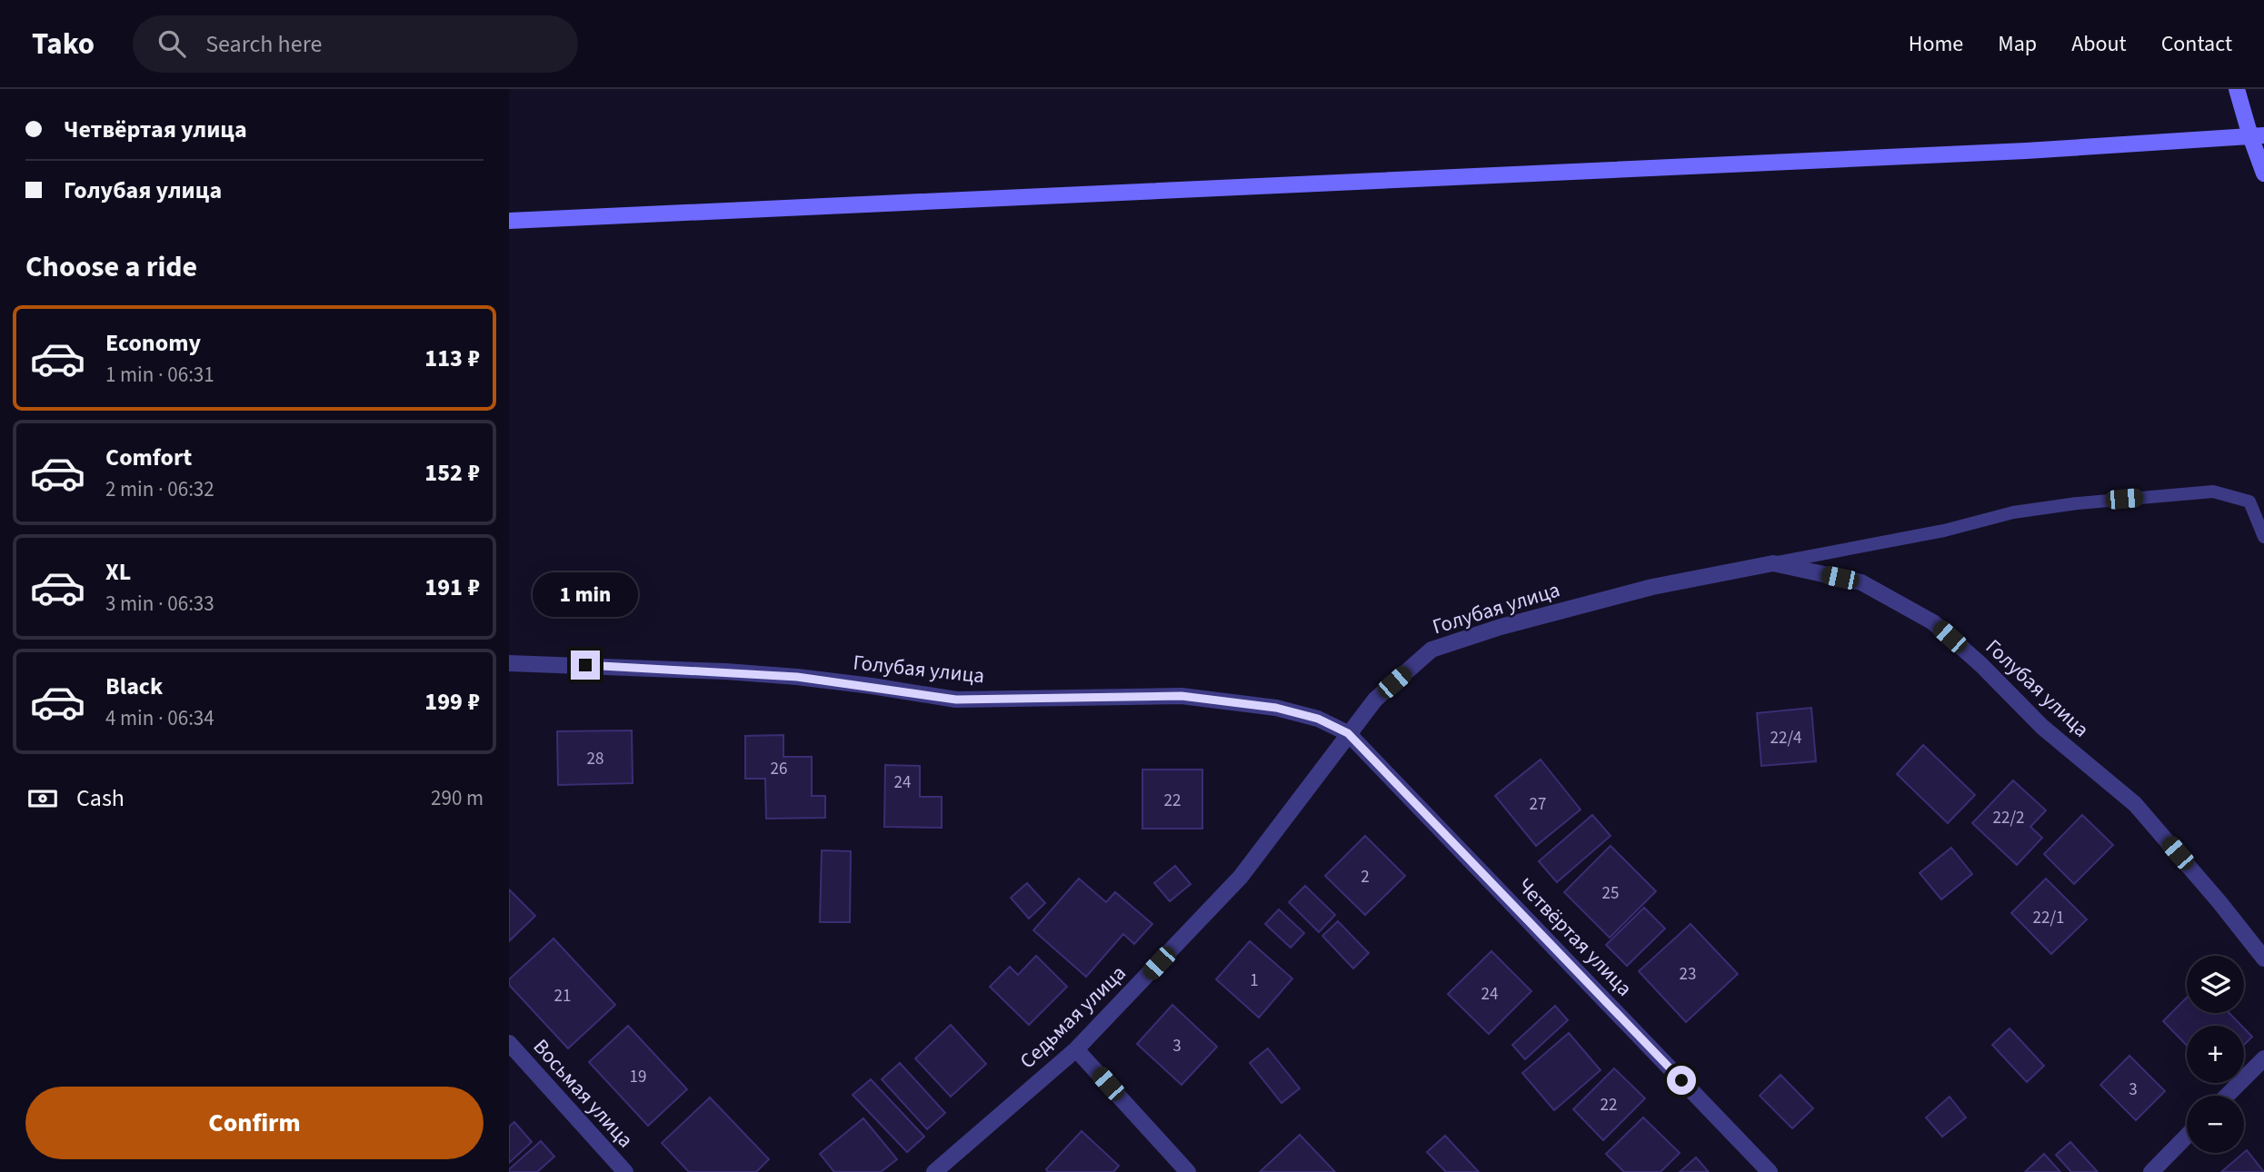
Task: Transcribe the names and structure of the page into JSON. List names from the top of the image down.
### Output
{
  "streets": {
    "street": [
      "Голубая улица",
      "Четвёртая улица",
      "Седьмая улица",
      "Восьмая улица"
    ]
  },
  "crossings": [
    ["Голубая улица", "Четвёртая улица"],
    ["Голубая улица", "Седьмая улица"],
    ["Четвёртая улица", "Седьмая улица"]
  ],
  "house_numbers": [
    "22/4",
    "28",
    "26",
    "24",
    "22",
    "27",
    "22/2",
    "2",
    "25",
    "22/1",
    "23",
    "1",
    "24",
    "21",
    "3",
    "19",
    "3",
    "22"
  ],
  "page": {
    "header": "Tako",
    "search": "Search here",
    "nav": [
      "Home",
      "Map",
      "About",
      "Contact"
    ],
    "banner": ["Четвёртая улица", "Голубая улица"],
    "heading": "Choose a ride",
    "list": [
      {
        "name": "Economy",
        "note": "1 min · 06:31",
        "value": "113 ₽"
      },
      {
        "name": "Comfort",
        "note": "2 min · 06:32",
        "value": "152 ₽"
      },
      {
        "name": "XL",
        "note": "3 min · 06:33",
        "value": "191 ₽"
      },
      {
        "name": "Black",
        "note": "4 min · 06:34",
        "value": "199 ₽"
      }
    ],
    "bubble": "1 min",
    "pay": ["Cash", "290 m"],
    "map_buttons": ["+", "−"],
    "buttons": "Confirm"
  }
}
